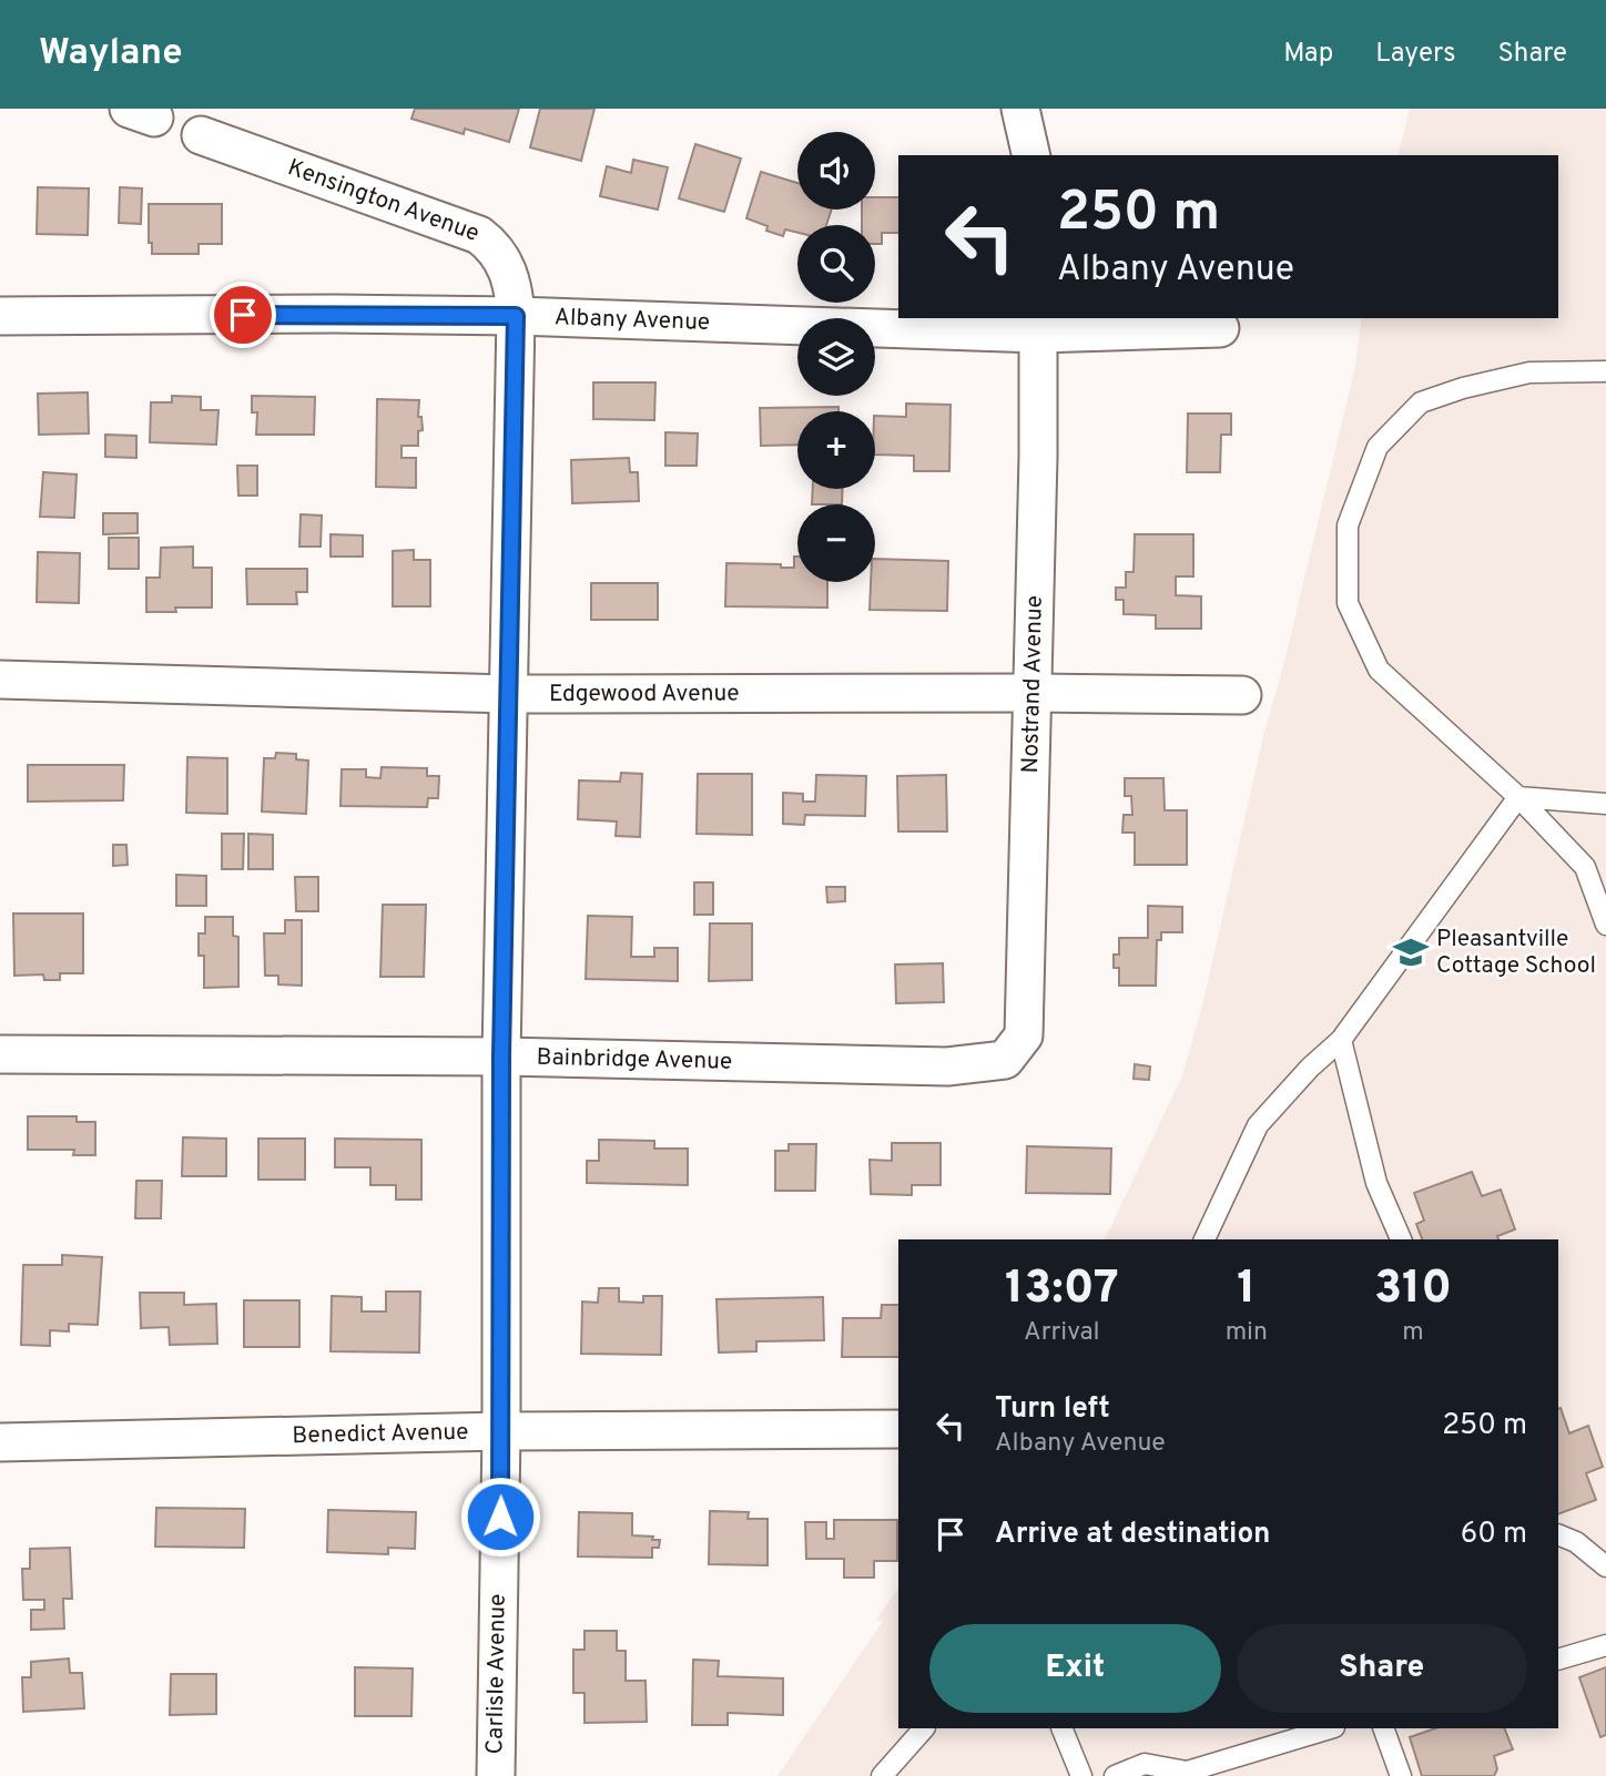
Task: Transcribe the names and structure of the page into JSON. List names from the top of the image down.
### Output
{
  "streets": {
    "street": [
      "Kensington Avenue",
      "Albany Avenue",
      "Nostrand Avenue",
      "Edgewood Avenue",
      "Bainbridge Avenue",
      "Benedict Avenue",
      "Carlisle Avenue"
    ]
  },
  "crossings": [
    ["Kensington Avenue", "Albany Avenue"],
    ["Kensington Avenue", "Carlisle Avenue"],
    ["Albany Avenue", "Nostrand Avenue"],
    ["Albany Avenue", "Carlisle Avenue"],
    ["Nostrand Avenue", "Edgewood Avenue"],
    ["Nostrand Avenue", "Bainbridge Avenue"],
    ["Edgewood Avenue", "Carlisle Avenue"],
    ["Bainbridge Avenue", "Carlisle Avenue"],
    ["Benedict Avenue", "Carlisle Avenue"]
  ],
  "places": {
    "school or university": ["Pleasantville Cottage School"]
  },
  "page": {
    "header": "Waylane",
    "nav": ["Map", "Layers", "Share"],
    "map_buttons": ["+", "−"],
    "turn": ["250 m", "Albany Avenue"],
    "eta": [
      "13:07",
      "Arrival",
      "1",
      "min",
      "310",
      "m"
    ],
    "list": [
      {
        "name": "Turn left",
        "note": "Albany Avenue",
        "value": "250 m"
      },
      {
        "name": "Arrive at destination",
        "value": "60 m"
      }
    ],
    "buttons": ["Exit", "Share"]
  }
}
